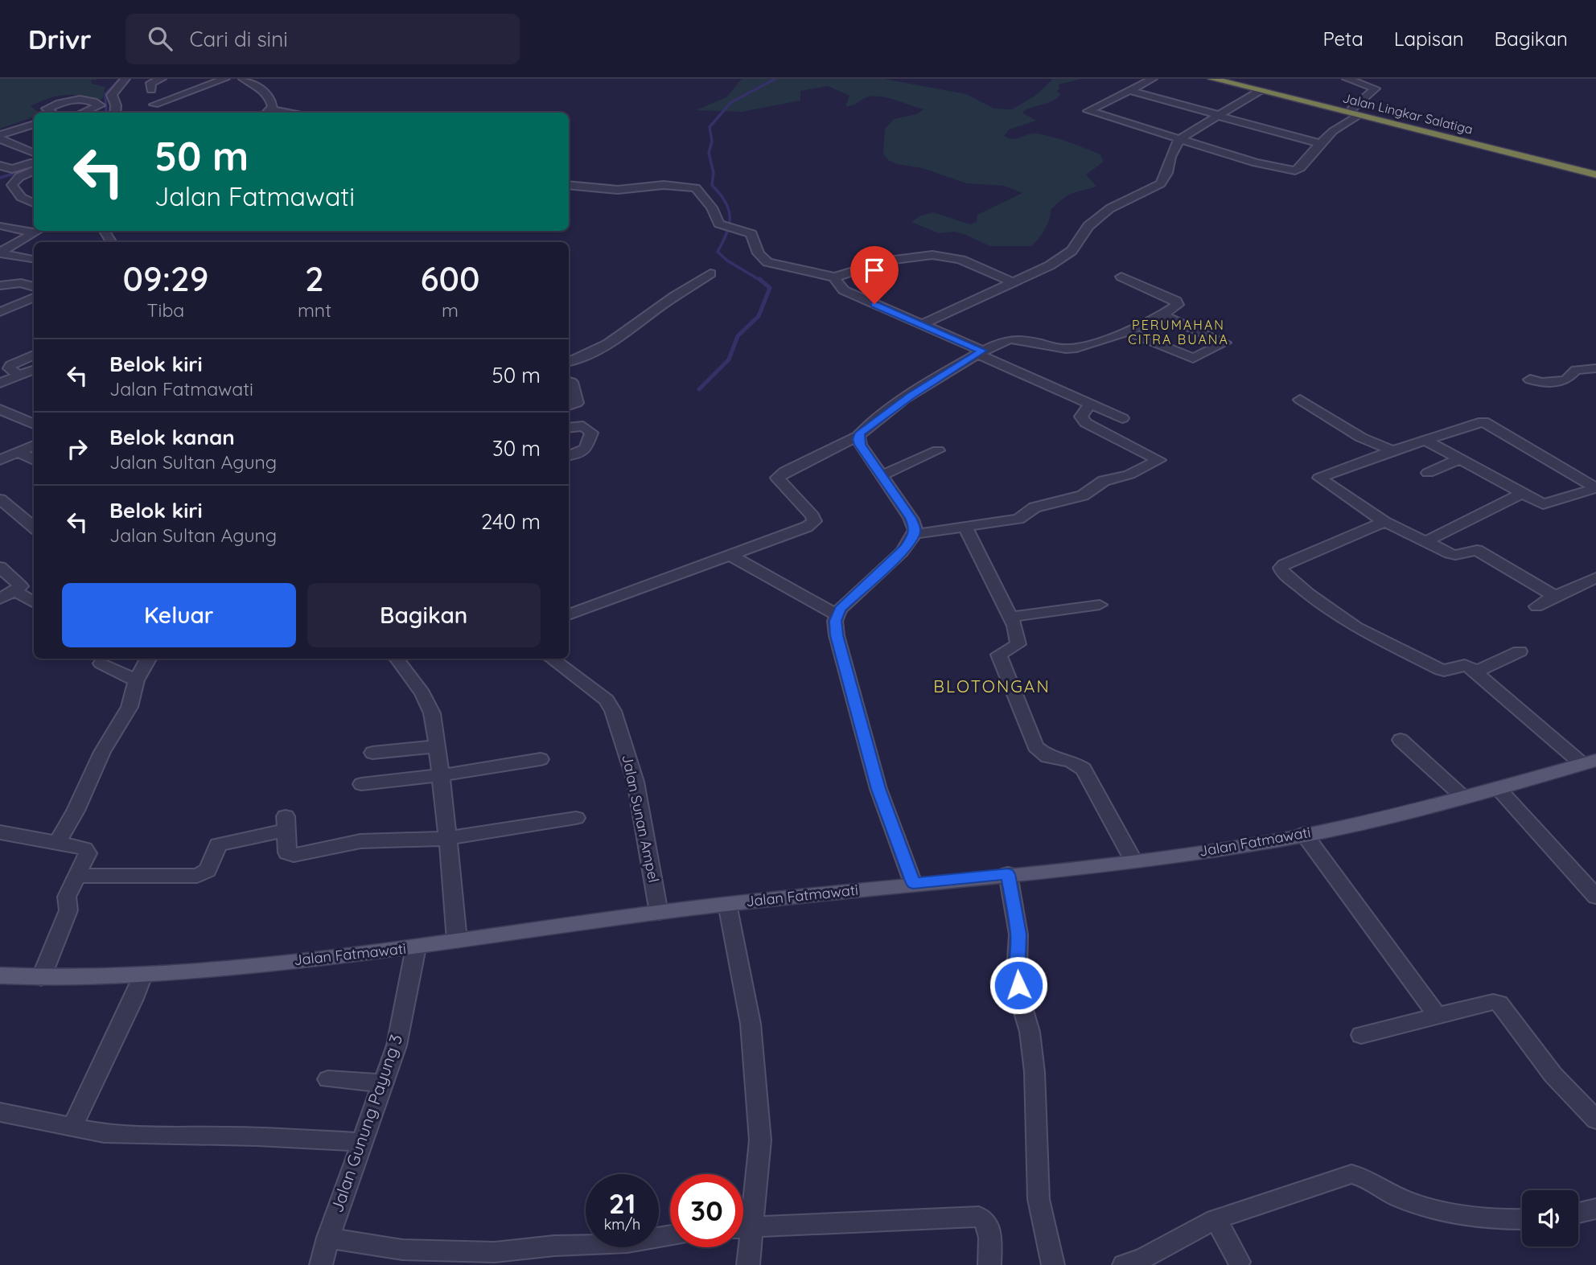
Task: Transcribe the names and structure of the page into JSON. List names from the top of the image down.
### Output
{
  "streets": {
    "highway": ["Jalan Lingkar Salatiga"],
    "main road": ["Jalan Fatmawati"],
    "street": ["Jalan Sunan Ampel", "Jalan Gunung Payung 3"]
  },
  "crossings": [
    ["Jalan Sunan Ampel", "Jalan Fatmawati"],
    ["Jalan Fatmawati", "Jalan Gunung Payung 3"]
  ],
  "districts": ["PERUMAHAN CITRA BUANA", "BLOTONGAN"],
  "page": {
    "header": "Drivr",
    "search": "Cari di sini",
    "nav": ["Peta", "Lapisan", "Bagikan"],
    "turn": ["50 m", "Jalan Fatmawati"],
    "eta": [
      "09:29",
      "Tiba",
      "2",
      "mnt",
      "600",
      "m"
    ],
    "list": [
      {
        "name": "Belok kiri",
        "note": "Jalan Fatmawati",
        "value": "50 m"
      },
      {
        "name": "Belok kanan",
        "note": "Jalan Sultan Agung",
        "value": "30 m"
      },
      {
        "name": "Belok kiri",
        "note": "Jalan Sultan Agung",
        "value": "240 m"
      }
    ],
    "buttons": ["Keluar", "Bagikan"],
    "speed": "21 km/h",
    "limit": "30"
  }
}
